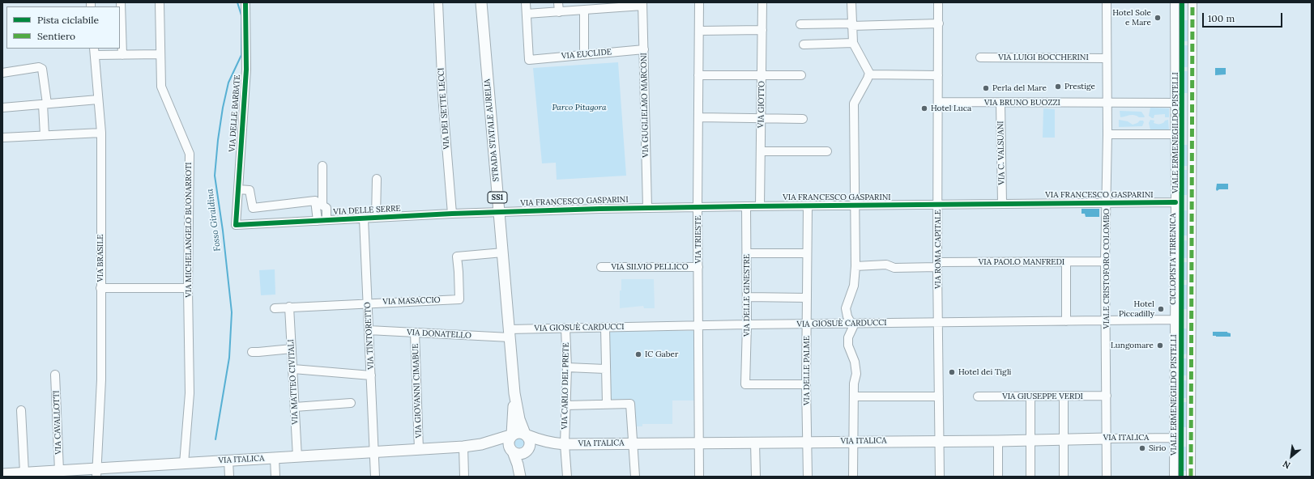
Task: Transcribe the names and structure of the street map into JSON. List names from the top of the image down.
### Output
{
  "streets": {
    "main road": ["STRADA STATALE AURELIA", "SS1", "VIA ITALICA"],
    "street": [
      "VIA EUCLIDE",
      "VIA LUIGI BOCCHERINI",
      "VIA BRUNO BUOZZI",
      "VIA GIOTTO",
      "VIA GUGLIELMO MARCONI",
      "VIA DEI SETTE LECCI",
      "VIA DELLE BARBATE",
      "VIALE ERMENEGILDO PISTELLI",
      "VIA C. VALSUANI",
      "VIA FRANCESCO GASPARINI",
      "VIA DELLE SERRE",
      "VIA MICHELANGELO BUONARROTI",
      "VIA TRIESTE",
      "VIA ROMA CAPITALE",
      "VIA BRASILE",
      "VIA PAOLO MANFREDI",
      "VIA SILVIO PELLICO",
      "VIALE CRISTOFORO COLOMBO",
      "VIA DELLE GINESTRE",
      "VIA MASACCIO",
      "VIA GIOSUÈ CARDUCCI",
      "VIA DONATELLO",
      "VIA TINTORETTO",
      "VIA DELLE PALME",
      "VIA MATTEO CIVITALI",
      "VIA CARLO DEL PRETE",
      "VIA GIOVANNI CIMABUE",
      "VIA GIUSEPPE VERDI",
      "VIA CAVALLOTTI"
    ],
    "cycle path": ["CICLOPISTA TIRRENICA"]
  },
  "crossings": [
    ["VIA EUCLIDE", "VIA GUGLIELMO MARCONI"],
    ["VIA LUIGI BOCCHERINI", "VIALE CRISTOFORO COLOMBO"],
    ["VIA BRUNO BUOZZI", "VIALE ERMENEGILDO PISTELLI"],
    ["VIA BRUNO BUOZZI", "VIA C. VALSUANI"],
    ["VIA BRUNO BUOZZI", "VIA ROMA CAPITALE"],
    ["VIA BRUNO BUOZZI", "VIALE CRISTOFORO COLOMBO"],
    ["VIA GIOTTO", "VIA FRANCESCO GASPARINI"],
    ["VIA GUGLIELMO MARCONI", "VIA FRANCESCO GASPARINI"],
    ["VIA DEI SETTE LECCI", "VIA DELLE SERRE"],
    ["VIA DELLE BARBATE", "VIA DELLE SERRE"],
    ["STRADA STATALE AURELIA", "VIA FRANCESCO GASPARINI"],
    ["STRADA STATALE AURELIA", "VIA DELLE SERRE"],
    ["STRADA STATALE AURELIA", "VIA MASACCIO"],
    ["STRADA STATALE AURELIA", "VIA GIOSUÈ CARDUCCI"],
    ["STRADA STATALE AURELIA", "VIA DONATELLO"],
    ["STRADA STATALE AURELIA", "VIA ITALICA"],
    ["VIALE ERMENEGILDO PISTELLI", "VIA FRANCESCO GASPARINI"],
    ["VIALE ERMENEGILDO PISTELLI", "VIA GIOSUÈ CARDUCCI"],
    ["VIALE ERMENEGILDO PISTELLI", "VIA ITALICA"],
    ["VIA C. VALSUANI", "VIA FRANCESCO GASPARINI"],
    ["VIA FRANCESCO GASPARINI", "VIA DELLE SERRE"],
    ["VIA FRANCESCO GASPARINI", "VIA TRIESTE"],
    ["VIA FRANCESCO GASPARINI", "VIA ROMA CAPITALE"],
    ["VIA FRANCESCO GASPARINI", "VIALE CRISTOFORO COLOMBO"],
    ["VIA FRANCESCO GASPARINI", "VIA DELLE GINESTRE"],
    ["VIA FRANCESCO GASPARINI", "VIA DELLE PALME"],
    ["VIA DELLE SERRE", "VIA TINTORETTO"],
    ["VIA MICHELANGELO BUONARROTI", "VIA ITALICA"],
    ["VIA TRIESTE", "VIA SILVIO PELLICO"],
    ["VIA TRIESTE", "VIA GIOSUÈ CARDUCCI"],
    ["VIA TRIESTE", "VIA ITALICA"],
    ["VIA ROMA CAPITALE", "VIA PAOLO MANFREDI"],
    ["VIA ROMA CAPITALE", "VIA GIOSUÈ CARDUCCI"],
    ["VIA ROMA CAPITALE", "VIA ITALICA"],
    ["VIA BRASILE", "VIA ITALICA"],
    ["VIA PAOLO MANFREDI", "VIALE CRISTOFORO COLOMBO"],
    ["VIALE CRISTOFORO COLOMBO", "VIA GIOSUÈ CARDUCCI"],
    ["VIALE CRISTOFORO COLOMBO", "VIA GIUSEPPE VERDI"],
    ["VIALE CRISTOFORO COLOMBO", "VIA ITALICA"],
    ["VIA DELLE GINESTRE", "VIA GIOSUÈ CARDUCCI"],
    ["VIA DELLE GINESTRE", "VIA DELLE PALME"],
    ["VIA MASACCIO", "VIA TINTORETTO"],
    ["VIA MASACCIO", "VIA MATTEO CIVITALI"],
    ["VIA GIOSUÈ CARDUCCI", "VIA DONATELLO"],
    ["VIA GIOSUÈ CARDUCCI", "VIA DELLE PALME"],
    ["VIA GIOSUÈ CARDUCCI", "VIA CARLO DEL PRETE"],
    ["VIA DONATELLO", "VIA TINTORETTO"],
    ["VIA DONATELLO", "VIA GIOVANNI CIMABUE"],
    ["VIA TINTORETTO", "VIA ITALICA"],
    ["VIA DELLE PALME", "VIA ITALICA"],
    ["VIA MATTEO CIVITALI", "VIA ITALICA"],
    ["VIA CARLO DEL PRETE", "VIA ITALICA"],
    ["VIA GIOVANNI CIMABUE", "VIA ITALICA"],
    ["VIA CAVALLOTTI", "VIA ITALICA"]
  ],
  "water": ["Fosso Giraldina"],
  "parks": ["Parco Pitagora"],
  "places": [
    "Hotel Sole e Mare",
    "Prestige",
    "Perla del Mare",
    "Hotel Luca",
    "Hotel Piccadilly",
    "Lungomare",
    "IC Gaber",
    "Hotel dei Tigli",
    "Sirio"
  ],
  "legend": ["Pista ciclabile", "Sentiero"],
  "scale_bar": "100 m",
  "north": "bottom left"
}
